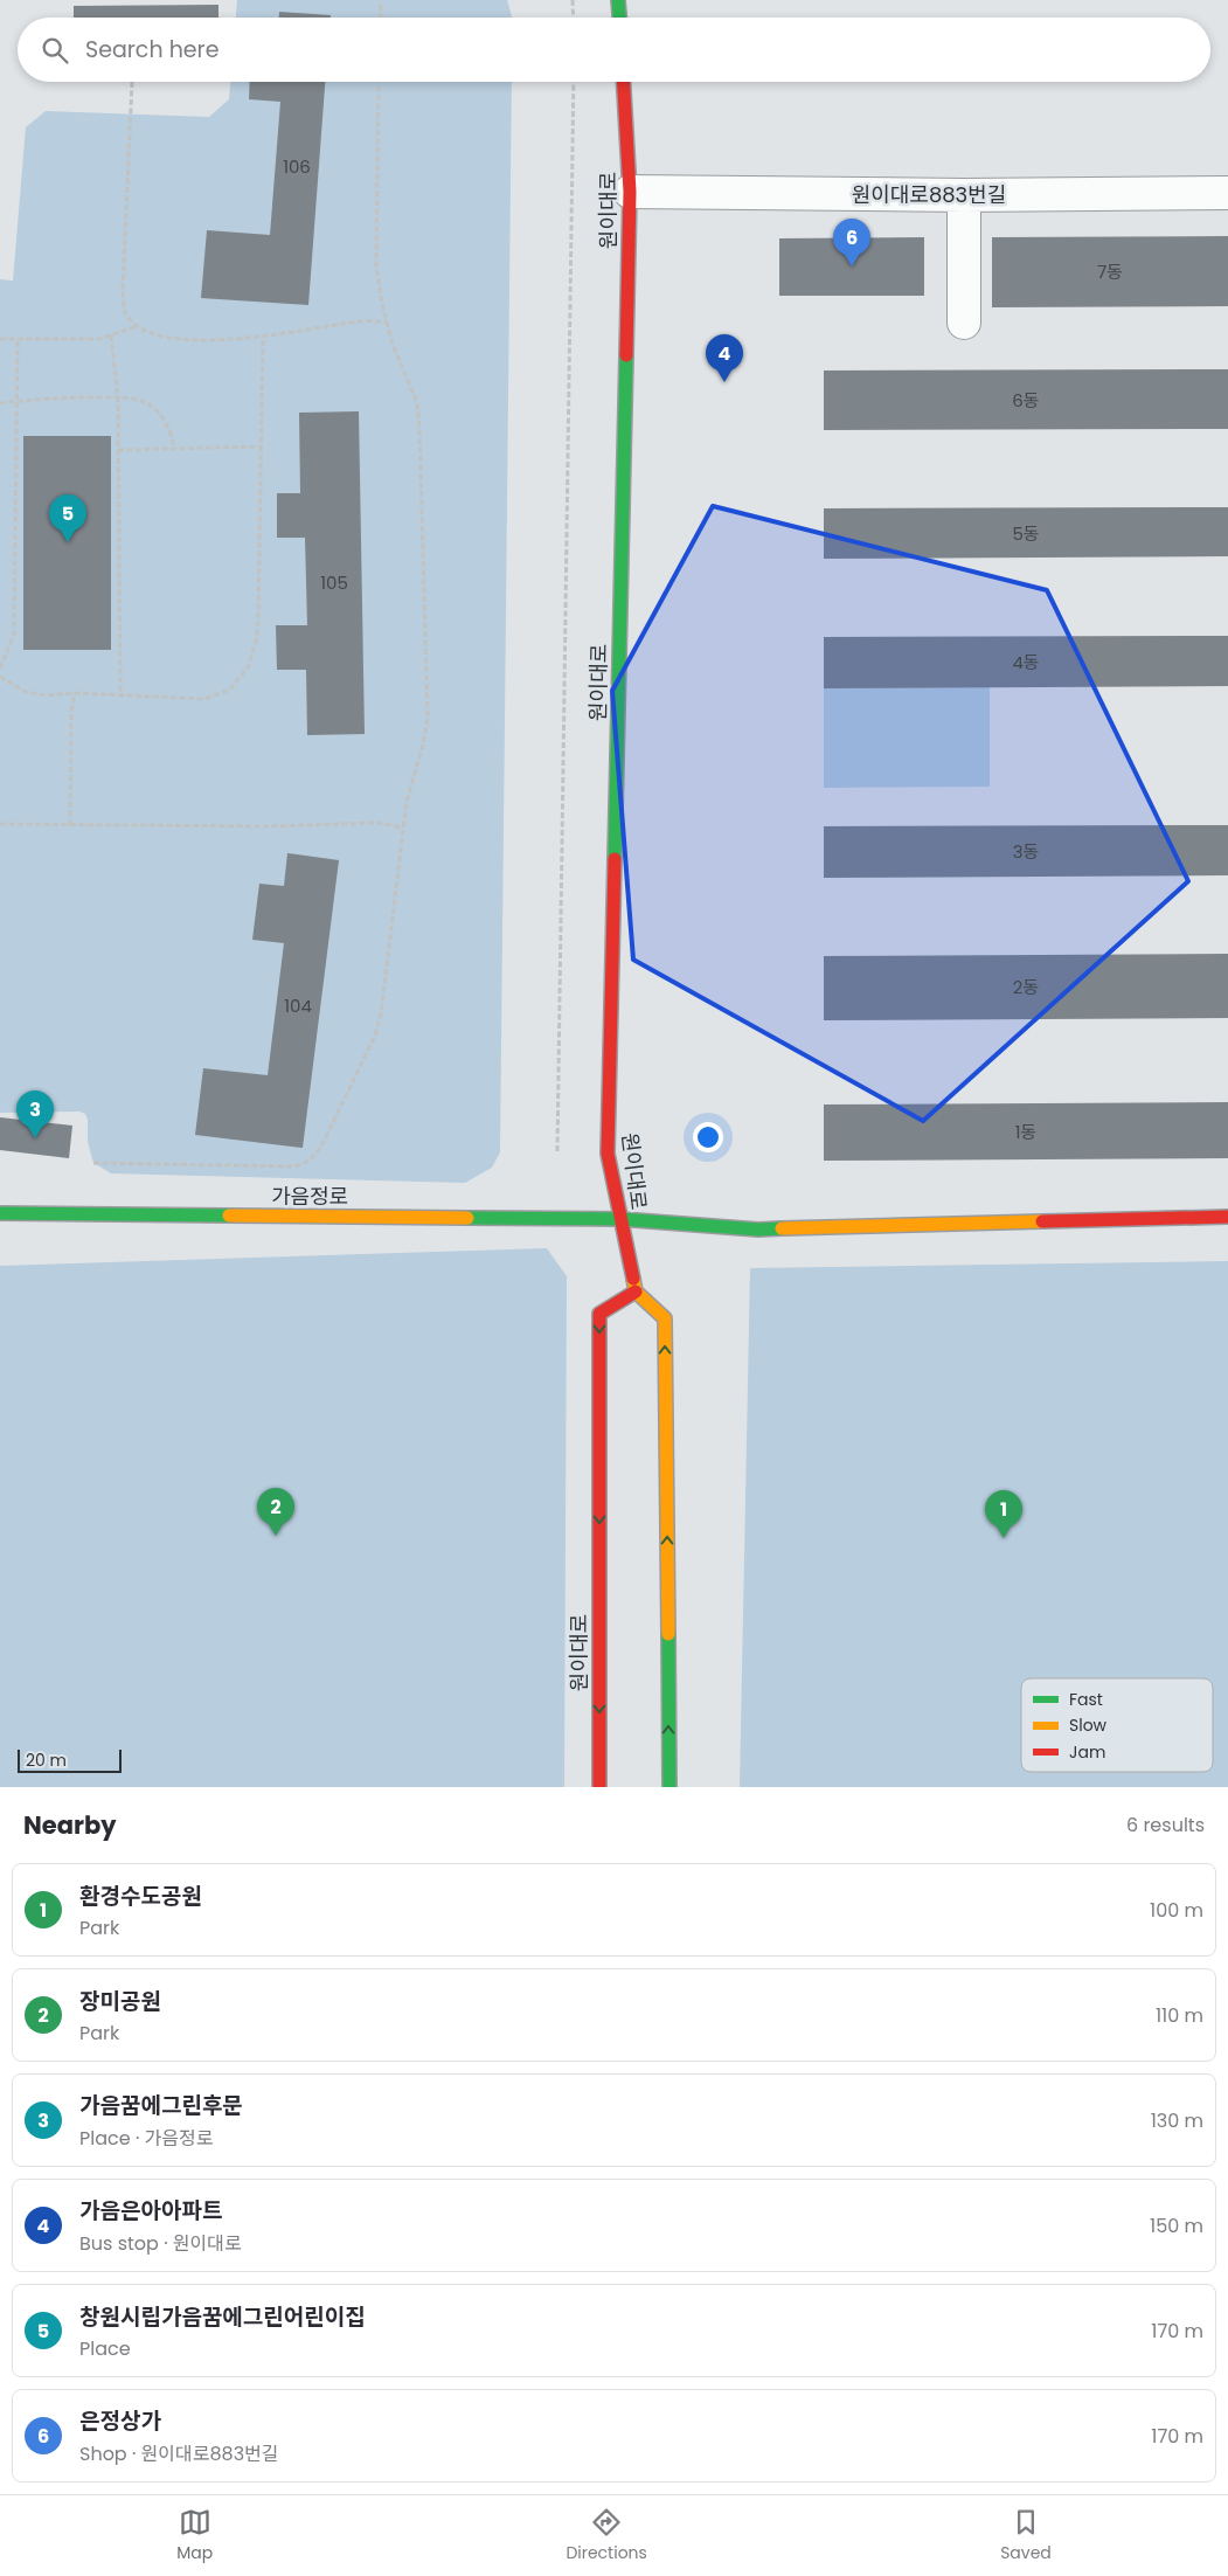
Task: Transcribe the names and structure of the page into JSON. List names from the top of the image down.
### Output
{
  "streets": {
    "main road": ["원이대로", "가음정로"],
    "street": ["원이대로883번길"]
  },
  "crossings": [
    ["원이대로883번길", "원이대로"],
    ["원이대로", "가음정로"]
  ],
  "house_numbers": [
    "106",
    "7동",
    "6동",
    "5동",
    "105",
    "4동",
    "3동",
    "2동",
    "104",
    "1동"
  ],
  "legend": ["Fast", "Slow", "Jam"],
  "scale_bar": "20 m",
  "page": {
    "search": "Search here",
    "pins": [
      "6",
      "4",
      "5",
      "3",
      "2",
      "1"
    ],
    "scale": "20 m",
    "heading": ["Nearby", "6 results"],
    "list": [
      {
        "mark": "1",
        "name": "환경수도공원",
        "note": "Park",
        "value": "100 m"
      },
      {
        "mark": "2",
        "name": "장미공원",
        "note": "Park",
        "value": "110 m"
      },
      {
        "mark": "3",
        "name": "가음꿈에그린후문",
        "note": "Place · 가음정로",
        "value": "130 m"
      },
      {
        "mark": "4",
        "name": "가음은아아파트",
        "note": "Bus stop · 원이대로",
        "value": "150 m"
      },
      {
        "mark": "5",
        "name": "창원시립가음꿈에그린어린이집",
        "note": "Place",
        "value": "170 m"
      },
      {
        "mark": "6",
        "name": "은정상가",
        "note": "Shop · 원이대로883번길",
        "value": "170 m"
      }
    ],
    "nav": ["Map", "Directions", "Saved"]
  }
}
